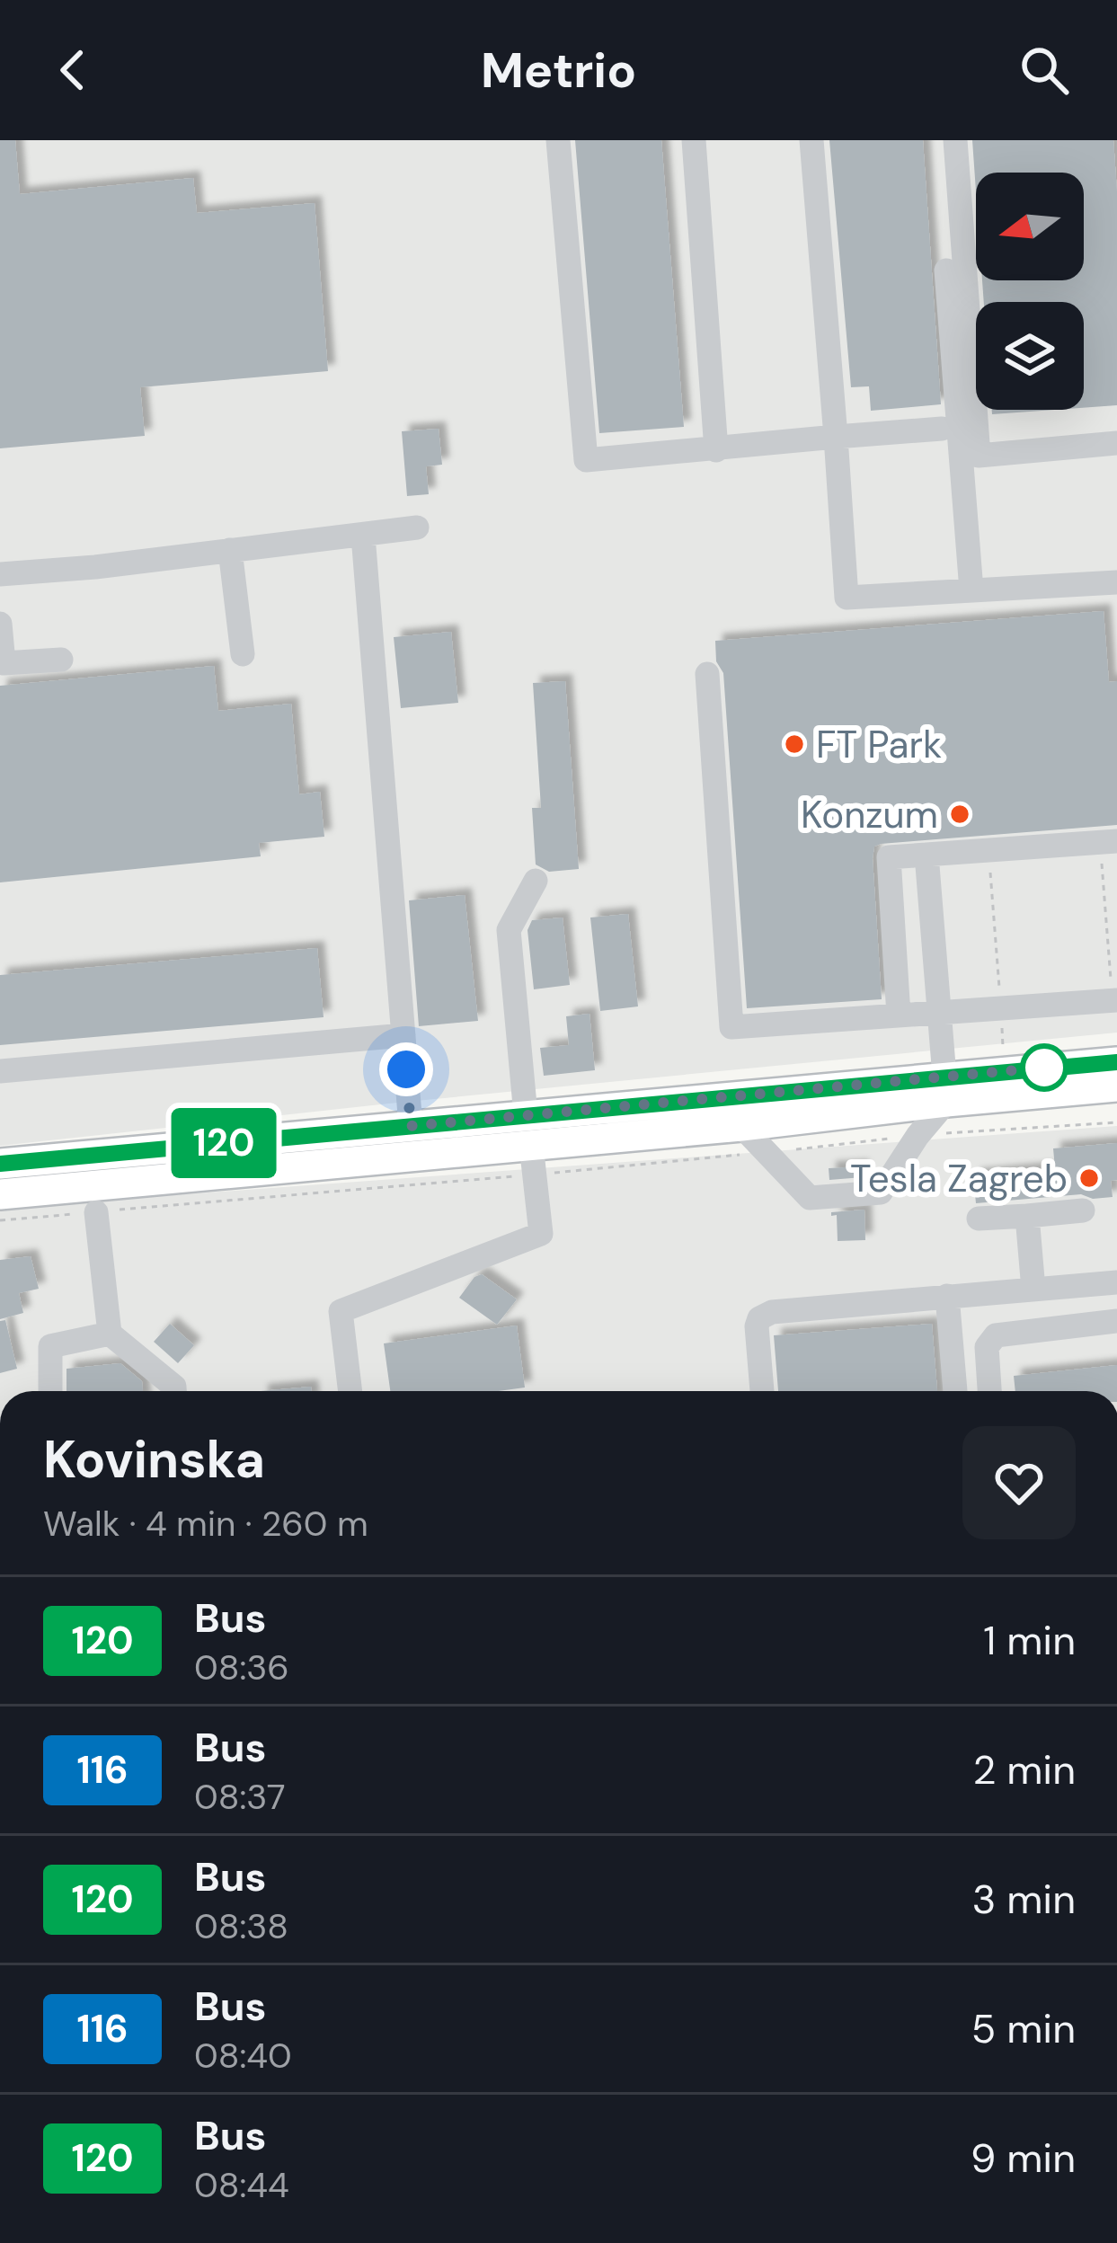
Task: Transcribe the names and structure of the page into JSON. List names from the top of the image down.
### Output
{
  "places": ["FT Park", "Konzum", "Tesla Zagreb"],
  "lines": ["bus line 120"],
  "north": "left",
  "page": {
    "header": "Metrio",
    "on_map": "120",
    "heading": ["Kovinska", "Walk · 4 min · 260 m"],
    "list": [
      {
        "mark": "120",
        "name": "Bus",
        "note": "08:36",
        "value": "1 min"
      },
      {
        "mark": "116",
        "name": "Bus",
        "note": "08:37",
        "value": "2 min"
      },
      {
        "mark": "120",
        "name": "Bus",
        "note": "08:38",
        "value": "3 min"
      },
      {
        "mark": "116",
        "name": "Bus",
        "note": "08:40",
        "value": "5 min"
      },
      {
        "mark": "120",
        "name": "Bus",
        "note": "08:44",
        "value": "9 min"
      }
    ]
  }
}
